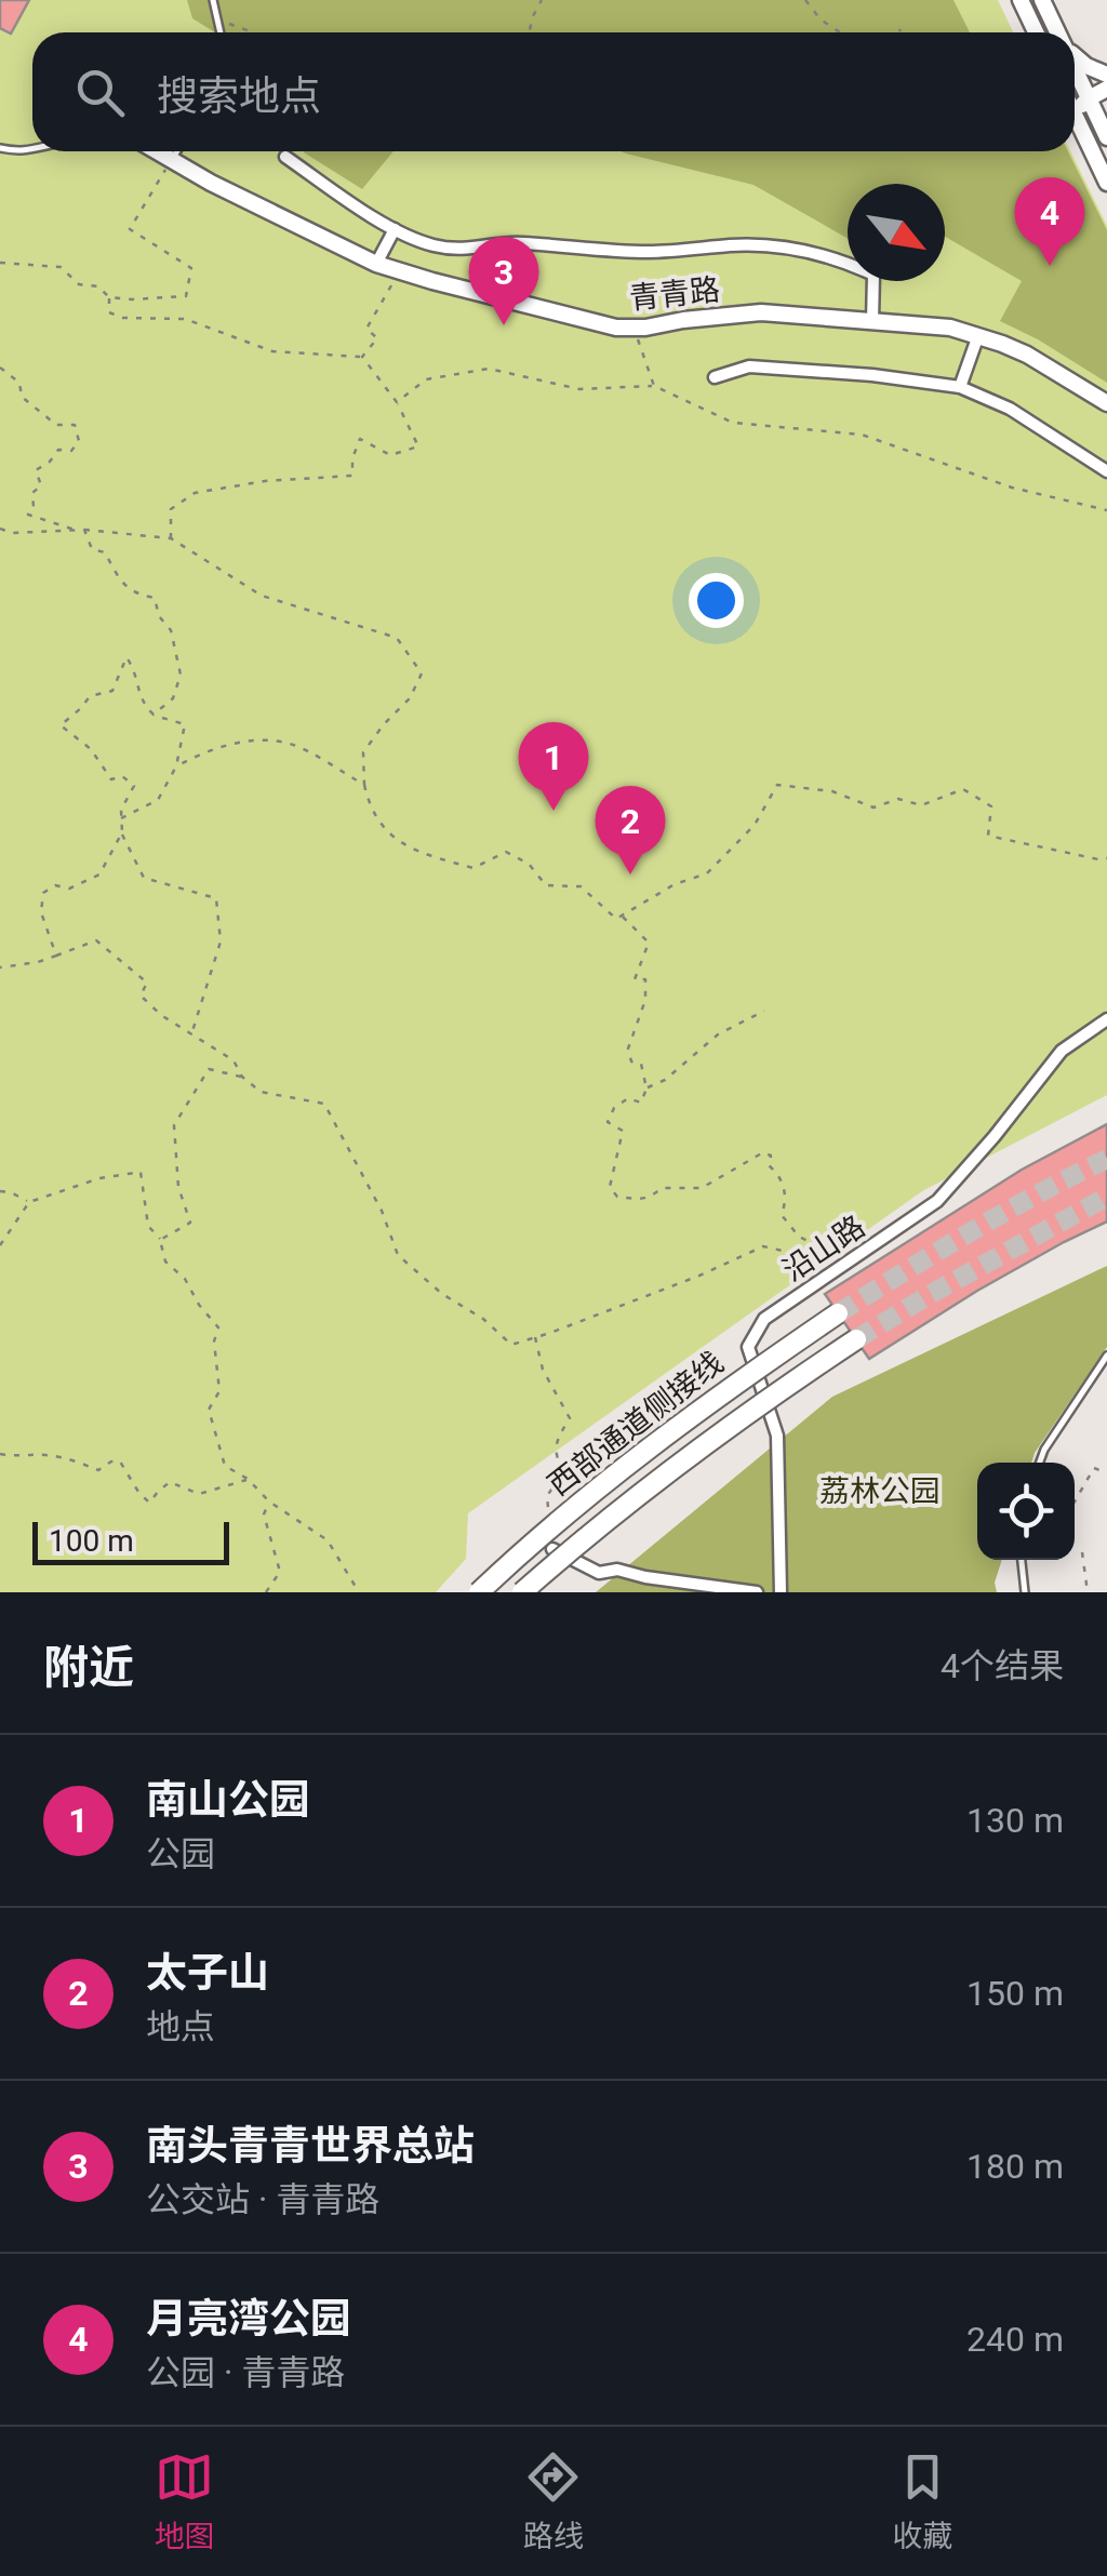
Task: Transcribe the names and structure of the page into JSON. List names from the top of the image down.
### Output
{
  "streets": {
    "highway": ["西部通道侧接线"],
    "street": ["青青路", "沿山路"]
  },
  "parks": ["荔林公园"],
  "scale_bar": "100 m",
  "north": "bottom right",
  "page": {
    "search": "搜索地点",
    "pins": [
      "4",
      "3",
      "1",
      "2"
    ],
    "scale": "100 m",
    "heading": ["附近", "4个结果"],
    "list": [
      {
        "mark": "1",
        "name": "南山公园",
        "note": "公园",
        "value": "130 m"
      },
      {
        "mark": "2",
        "name": "太子山",
        "note": "地点",
        "value": "150 m"
      },
      {
        "mark": "3",
        "name": "南头青青世界总站",
        "note": "公交站 · 青青路",
        "value": "180 m"
      },
      {
        "mark": "4",
        "name": "月亮湾公园",
        "note": "公园 · 青青路",
        "value": "240 m"
      }
    ],
    "nav": ["地图", "路线", "收藏"]
  }
}
